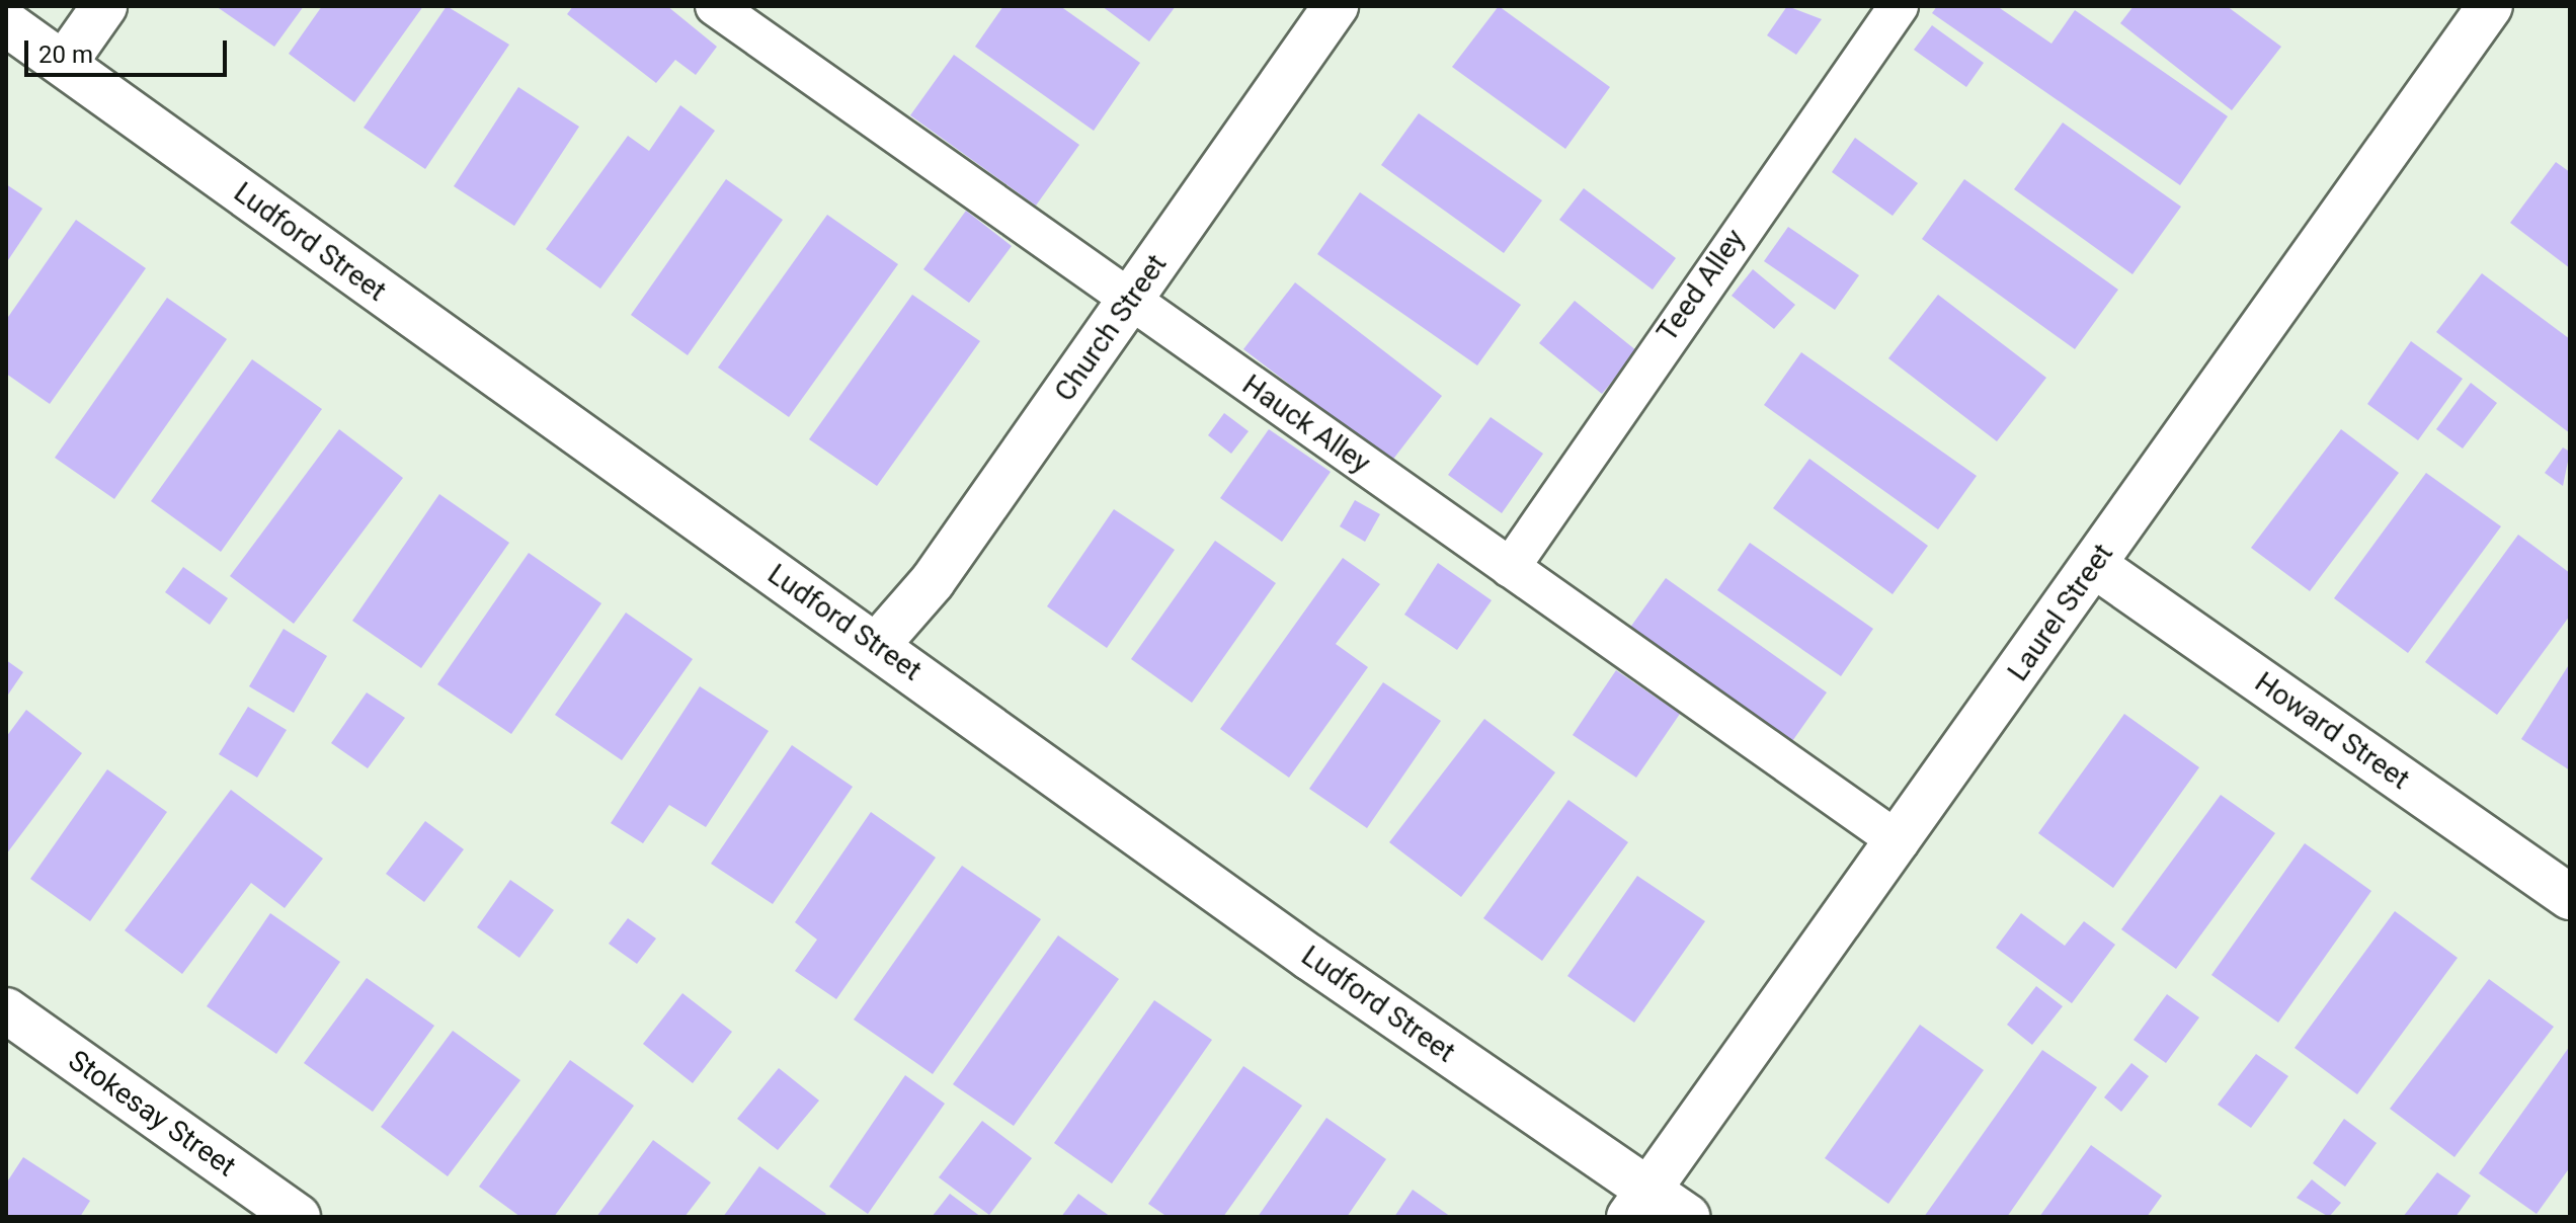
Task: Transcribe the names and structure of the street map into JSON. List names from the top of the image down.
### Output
{
  "streets": {
    "street": [
      "Ludford Street",
      "Church Street",
      "Laurel Street",
      "Howard Street",
      "Stokesay Street"
    ],
    "lane": ["Teed Alley", "Hauck Alley"]
  },
  "crossings": [
    ["Ludford Street", "Church Street"],
    ["Ludford Street", "Laurel Street"],
    ["Teed Alley", "Hauck Alley"],
    ["Church Street", "Hauck Alley"],
    ["Hauck Alley", "Laurel Street"],
    ["Laurel Street", "Howard Street"]
  ],
  "scale_bar": "20 m"
}
